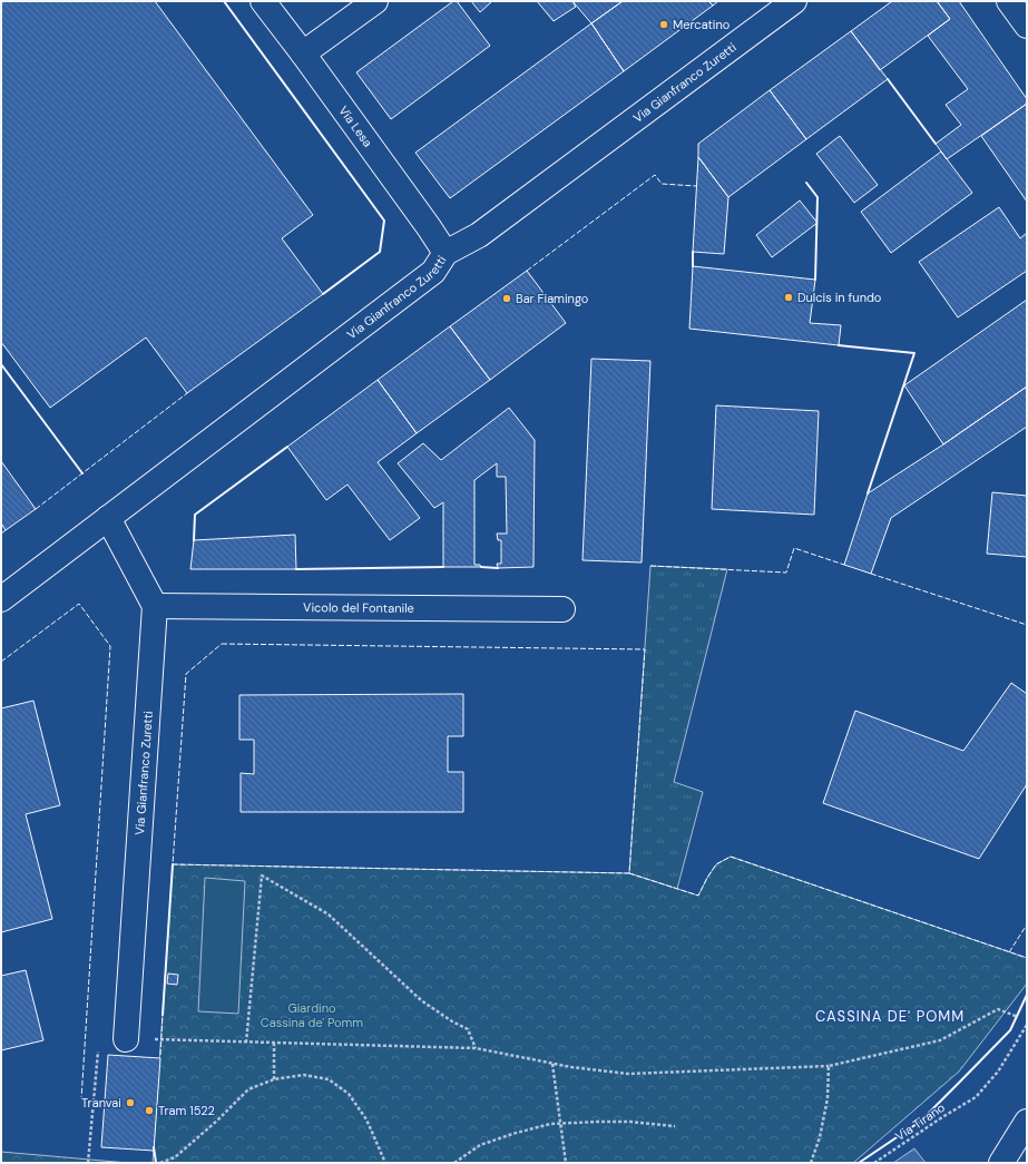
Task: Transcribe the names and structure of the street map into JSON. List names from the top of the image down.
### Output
{
  "streets": {
    "street": ["Via Gianfranco Zuretti", "Via Lesa", "Vicolo del Fontanile"],
    "path": ["Via Tirano"]
  },
  "crossings": [
    ["Via Gianfranco Zuretti", "Via Lesa"],
    ["Via Gianfranco Zuretti", "Vicolo del Fontanile"]
  ],
  "districts": ["CASSINA DE' POMM"],
  "parks": ["Giardino Cassina de' Pomm"],
  "places": [
    "Mercatino",
    "Dulcis in fundo",
    "Bar Fiamingo",
    "Tranvai",
    "Tram 1522"
  ]
}
